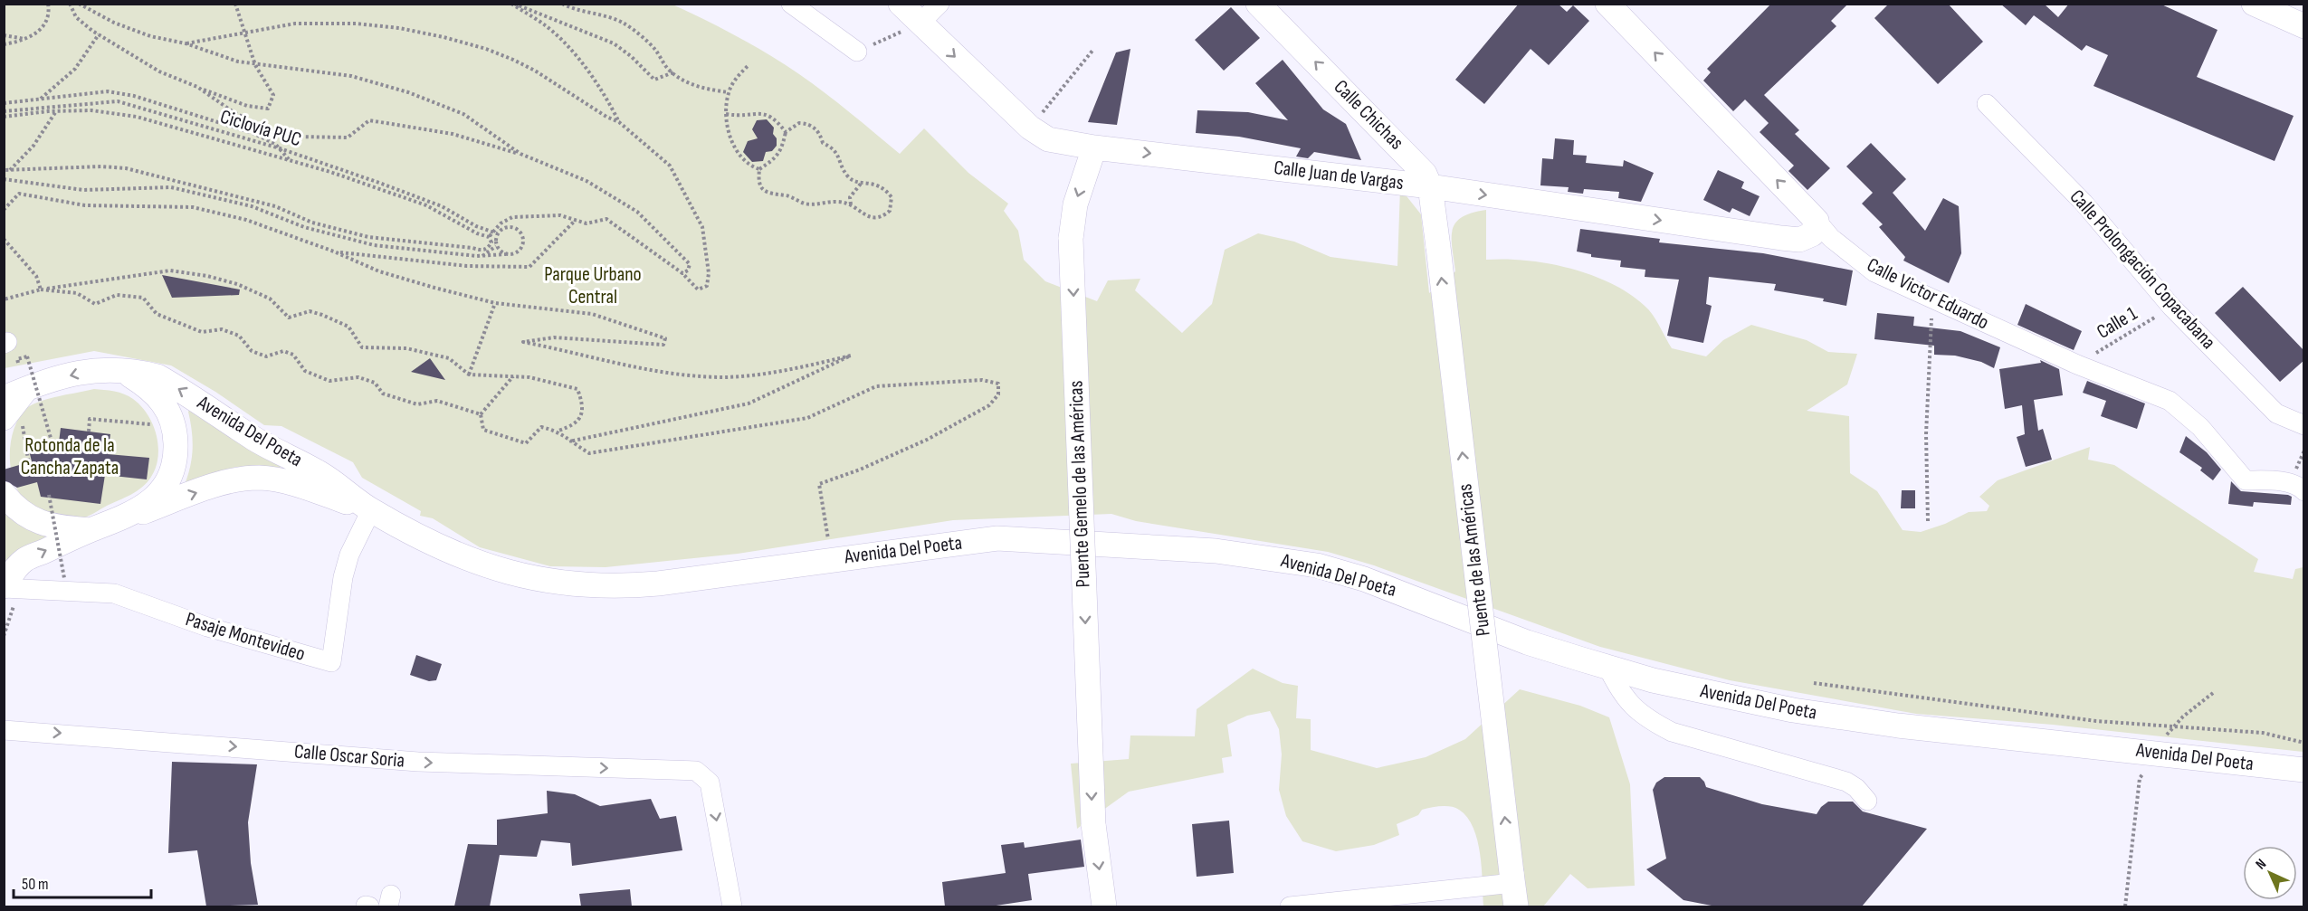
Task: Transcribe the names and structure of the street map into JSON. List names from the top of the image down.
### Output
{
  "streets": {
    "main road": [
      "Calle Chichas",
      "Calle Juan de Vargas",
      "Calle Victor Eduardo",
      "Avenida Del Poeta",
      "Puente Gemelo de las Américas",
      "Puente de las Américas"
    ],
    "street": ["Calle Prolongación Copacabana", "Pasaje Montevideo", "Calle Oscar Soria"],
    "path": ["Ciclovía PUC", "Calle 1"]
  },
  "crossings": [
    ["Calle Chichas", "Calle Juan de Vargas"],
    ["Calle Chichas", "Puente de las Américas"],
    ["Calle Juan de Vargas", "Calle Victor Eduardo"],
    ["Calle Juan de Vargas", "Puente Gemelo de las Américas"],
    ["Calle Prolongación Copacabana", "Calle 1"],
    ["Calle Victor Eduardo", "Calle 1"],
    ["Avenida Del Poeta", "Pasaje Montevideo"]
  ],
  "one_way": [
    "Calle Chichas",
    "Calle Juan de Vargas",
    "Puente Gemelo de las Américas",
    "Puente de las Américas",
    "Calle Oscar Soria"
  ],
  "parks": ["Parque Urbano Central", "Rotonda de la Cancha Zapata"],
  "scale_bar": "50 m",
  "north": "top left"
}
